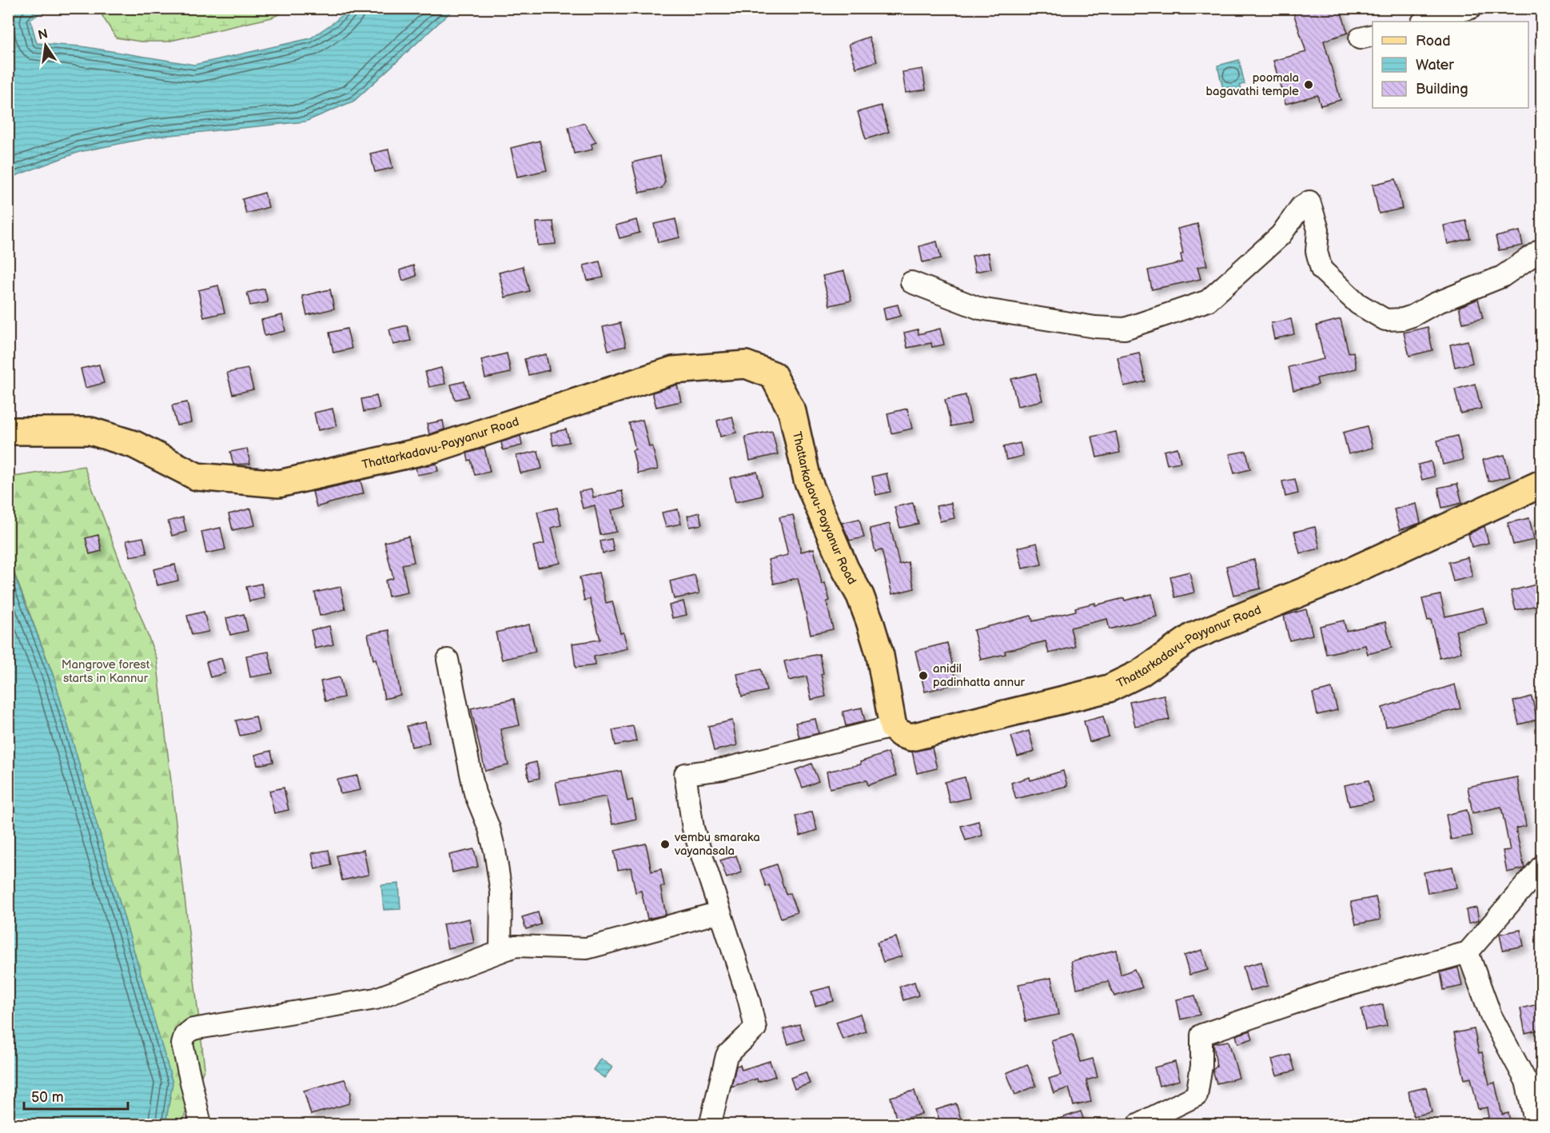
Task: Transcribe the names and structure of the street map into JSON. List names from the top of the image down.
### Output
{
  "streets": {
    "main road": ["Thattarkadavu-Payyanur Road"]
  },
  "parks": ["Mangrove forest starts in Kannur"],
  "places": ["poomala bagavathi temple", "anidil padinhatta annur", "vembu smaraka vayanasala"],
  "legend": ["Road", "Water", "Building"],
  "scale_bar": "50 m",
  "north": "top"
}
